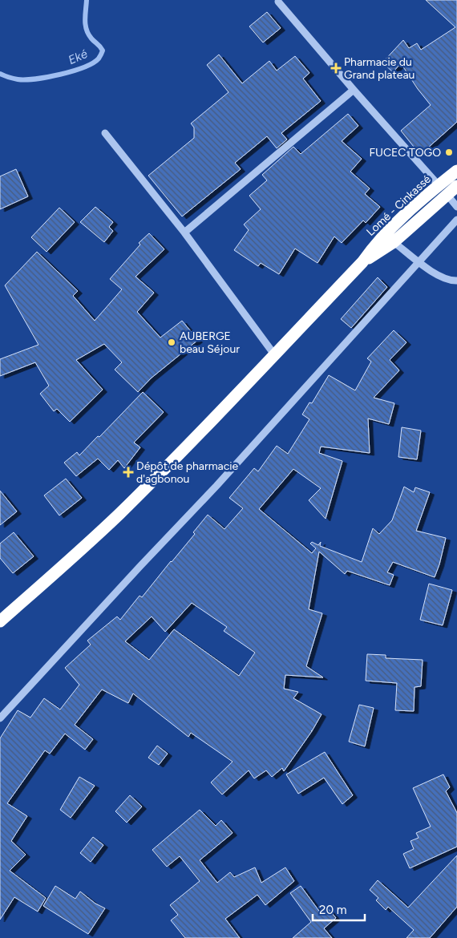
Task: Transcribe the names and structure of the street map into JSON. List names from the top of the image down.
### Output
{
  "streets": {
    "highway": ["Lomé - Cinkassé"]
  },
  "water": ["Eké"],
  "places": {
    "health": ["Pharmacie du Grand plateau", "Dépôt de pharmacie d'agbonou"],
    "other": ["FUCEC TOGO", "AUBERGE beau Séjour"]
  },
  "scale_bar": "20 m"
}
